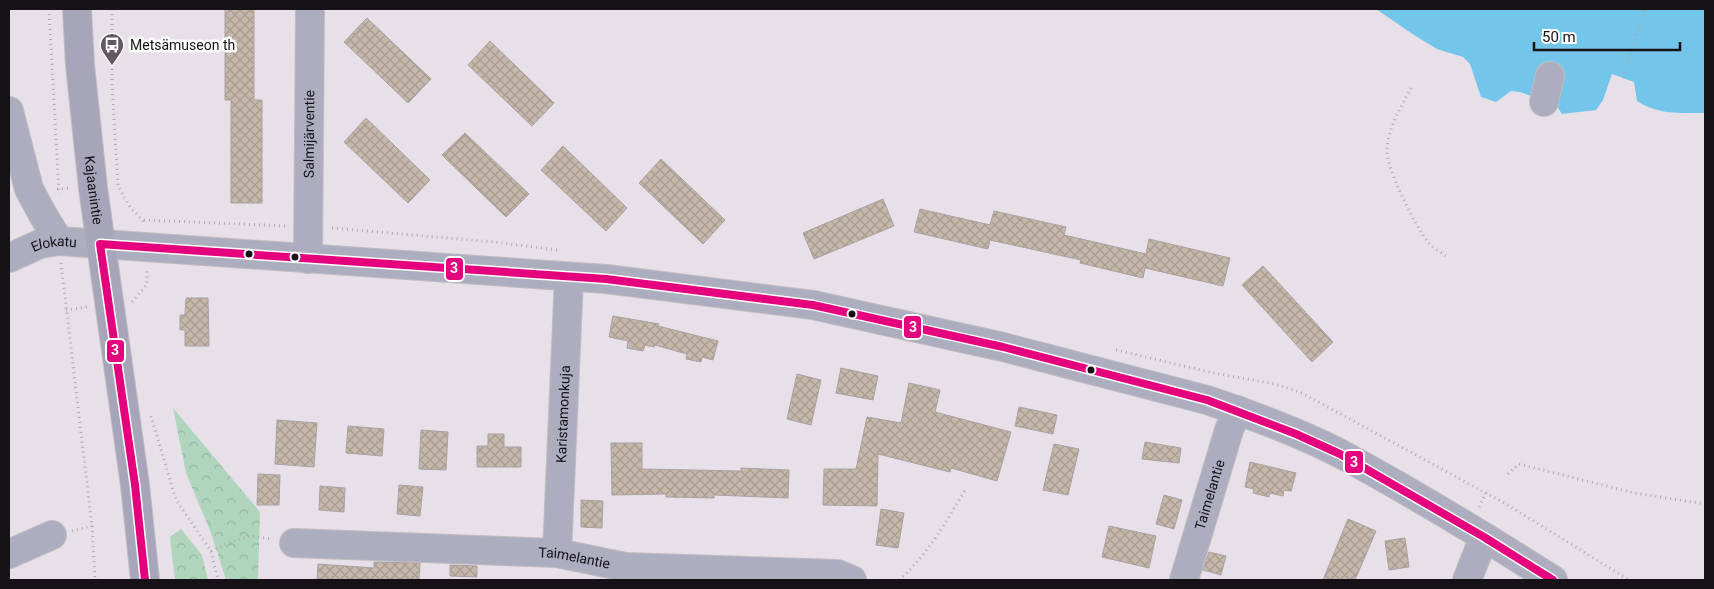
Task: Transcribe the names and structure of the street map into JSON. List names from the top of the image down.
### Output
{
  "streets": {
    "main road": ["Kajaanintie"],
    "street": [
      "Salmijärventie",
      "Elokatu",
      "Karistamonkuja",
      "Taimelantie"
    ]
  },
  "crossings": [
    ["Salmijärventie", "Elokatu"],
    ["Kajaanintie", "Elokatu"],
    ["Elokatu", "Karistamonkuja"],
    ["Elokatu", "Taimelantie"],
    ["Karistamonkuja", "Taimelantie"]
  ],
  "places": {
    "bus stop": ["Metsämuseon th"]
  },
  "lines": ["transit line 3"],
  "scale_bar": "50 m"
}
